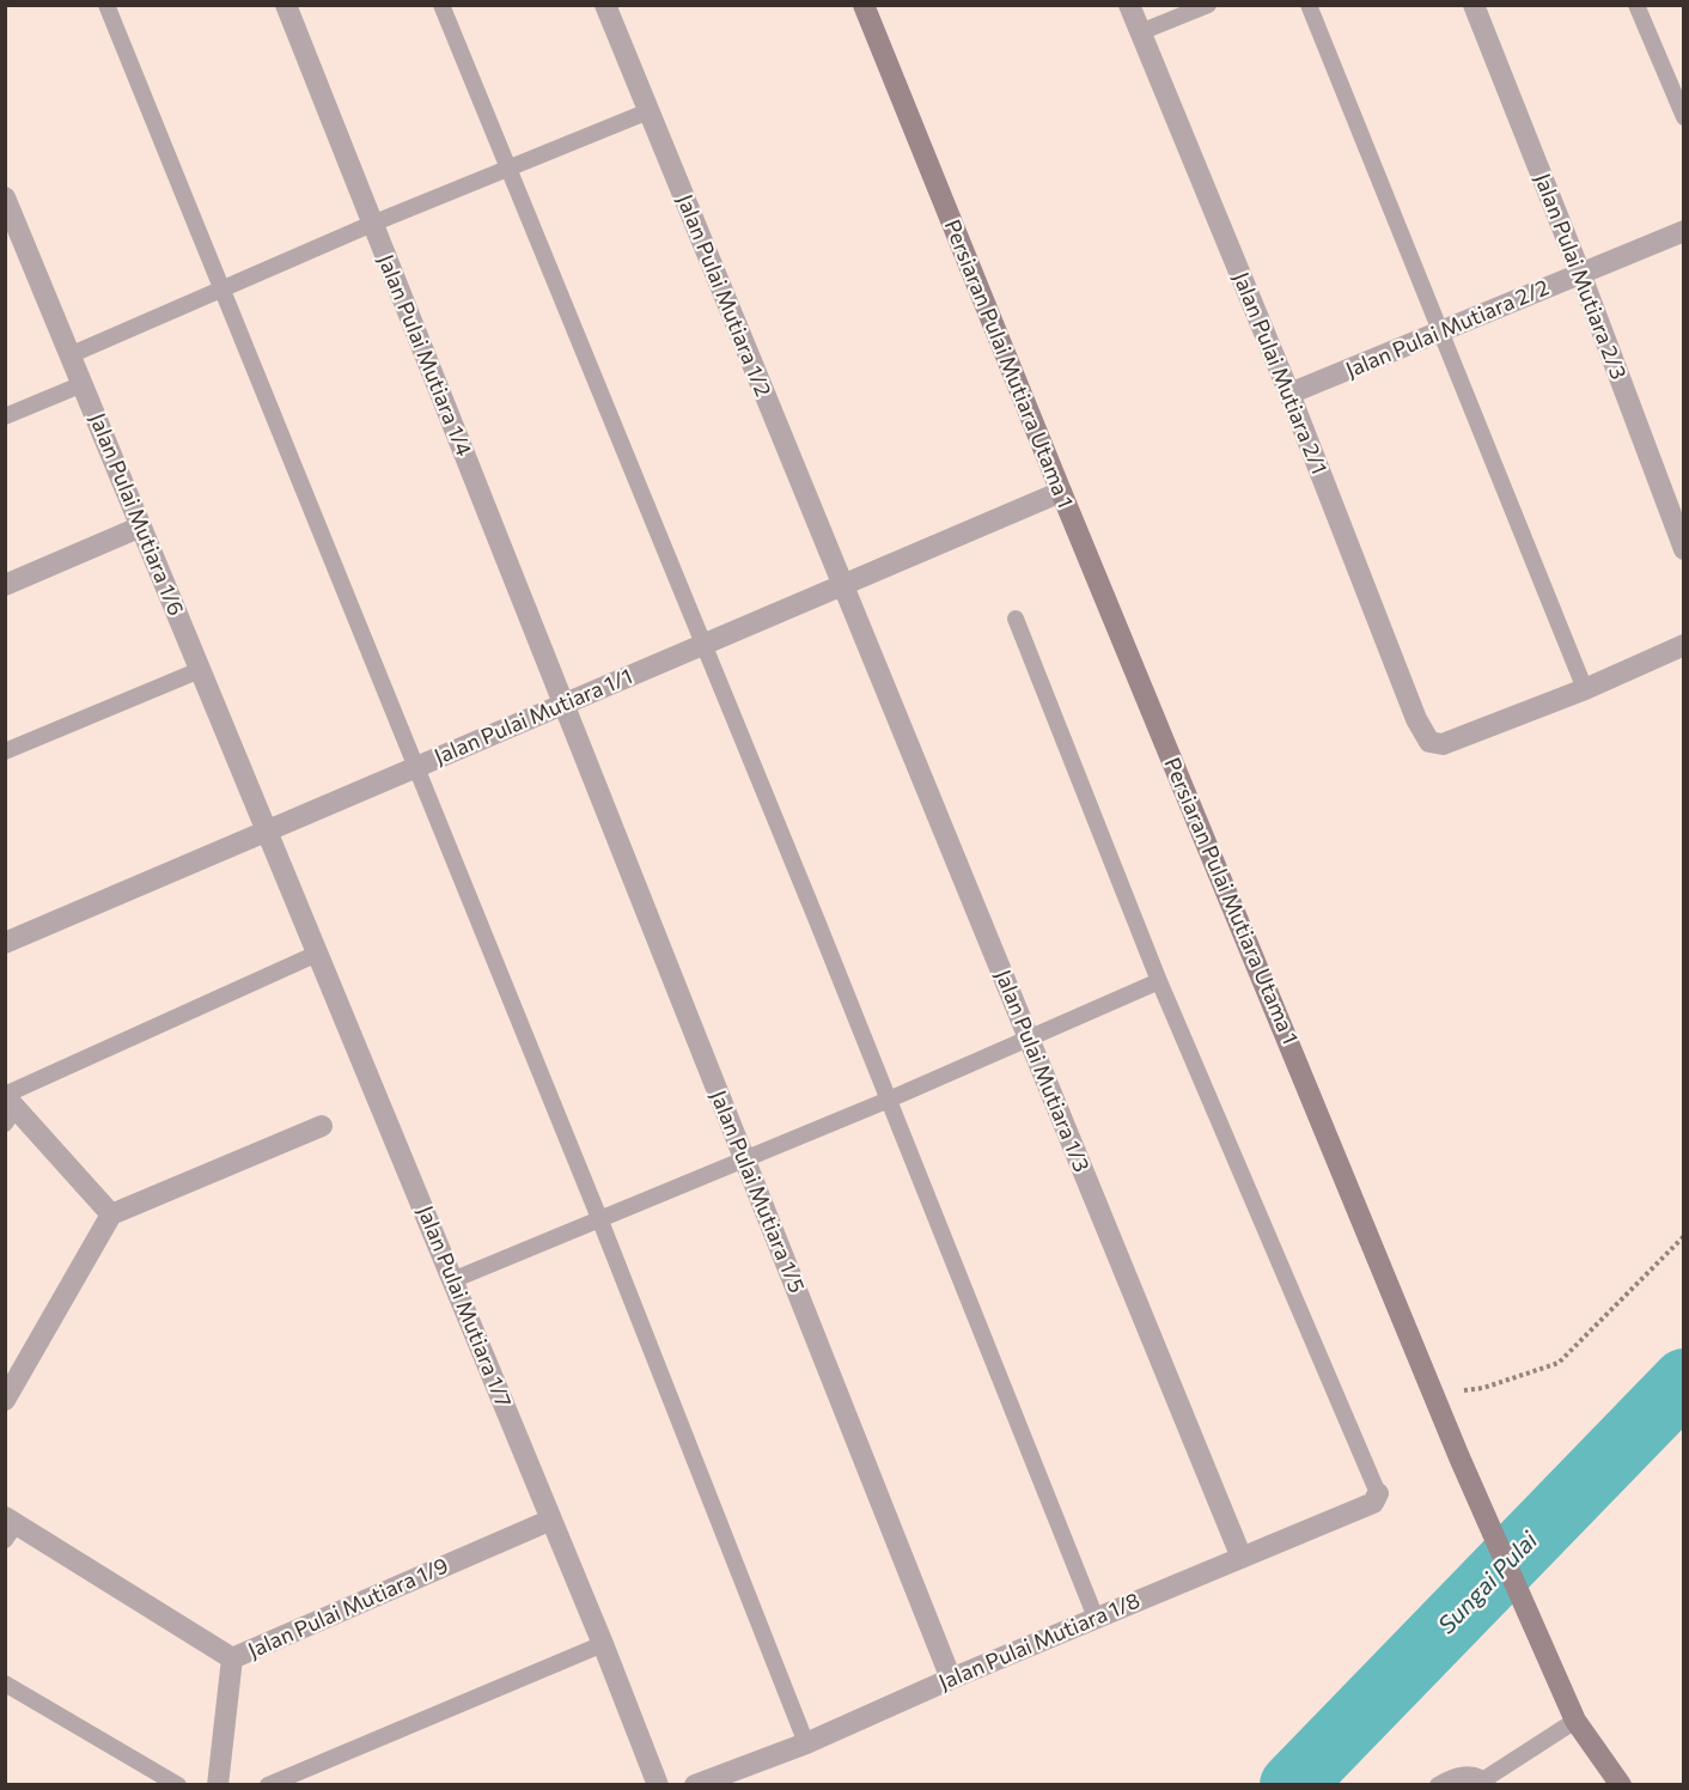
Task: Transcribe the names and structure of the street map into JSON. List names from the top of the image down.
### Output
{
  "streets": {
    "main road": ["Persiaran Pulai Mutiara Utama 1"],
    "street": [
      "Jalan Pulai Mutiara 2/3",
      "Jalan Pulai Mutiara 1/2",
      "Jalan Pulai Mutiara 2/2",
      "Jalan Pulai Mutiara 1/4",
      "Jalan Pulai Mutiara 2/1",
      "Jalan Pulai Mutiara 1/6",
      "Jalan Pulai Mutiara 1/1",
      "Jalan Pulai Mutiara 1/3",
      "Jalan Pulai Mutiara 1/5",
      "Jalan Pulai Mutiara 1/7",
      "Jalan Pulai Mutiara 1/9",
      "Jalan Pulai Mutiara 1/8"
    ]
  },
  "crossings": [
    ["Jalan Pulai Mutiara 2/3", "Jalan Pulai Mutiara 2/2"],
    ["Jalan Pulai Mutiara 1/2", "Jalan Pulai Mutiara 1/1"],
    ["Jalan Pulai Mutiara 1/2", "Jalan Pulai Mutiara 1/3"],
    ["Jalan Pulai Mutiara 2/2", "Jalan Pulai Mutiara 2/1"],
    ["Jalan Pulai Mutiara 1/4", "Jalan Pulai Mutiara 1/1"],
    ["Jalan Pulai Mutiara 1/4", "Jalan Pulai Mutiara 1/5"],
    ["Persiaran Pulai Mutiara Utama 1", "Jalan Pulai Mutiara 1/1"],
    ["Jalan Pulai Mutiara 1/6", "Jalan Pulai Mutiara 1/1"],
    ["Jalan Pulai Mutiara 1/6", "Jalan Pulai Mutiara 1/7"],
    ["Jalan Pulai Mutiara 1/1", "Jalan Pulai Mutiara 1/3"],
    ["Jalan Pulai Mutiara 1/1", "Jalan Pulai Mutiara 1/5"],
    ["Jalan Pulai Mutiara 1/1", "Jalan Pulai Mutiara 1/7"],
    ["Jalan Pulai Mutiara 1/3", "Jalan Pulai Mutiara 1/8"],
    ["Jalan Pulai Mutiara 1/5", "Jalan Pulai Mutiara 1/8"],
    ["Jalan Pulai Mutiara 1/7", "Jalan Pulai Mutiara 1/9"]
  ],
  "water": ["Sungai Pulai"]
}
